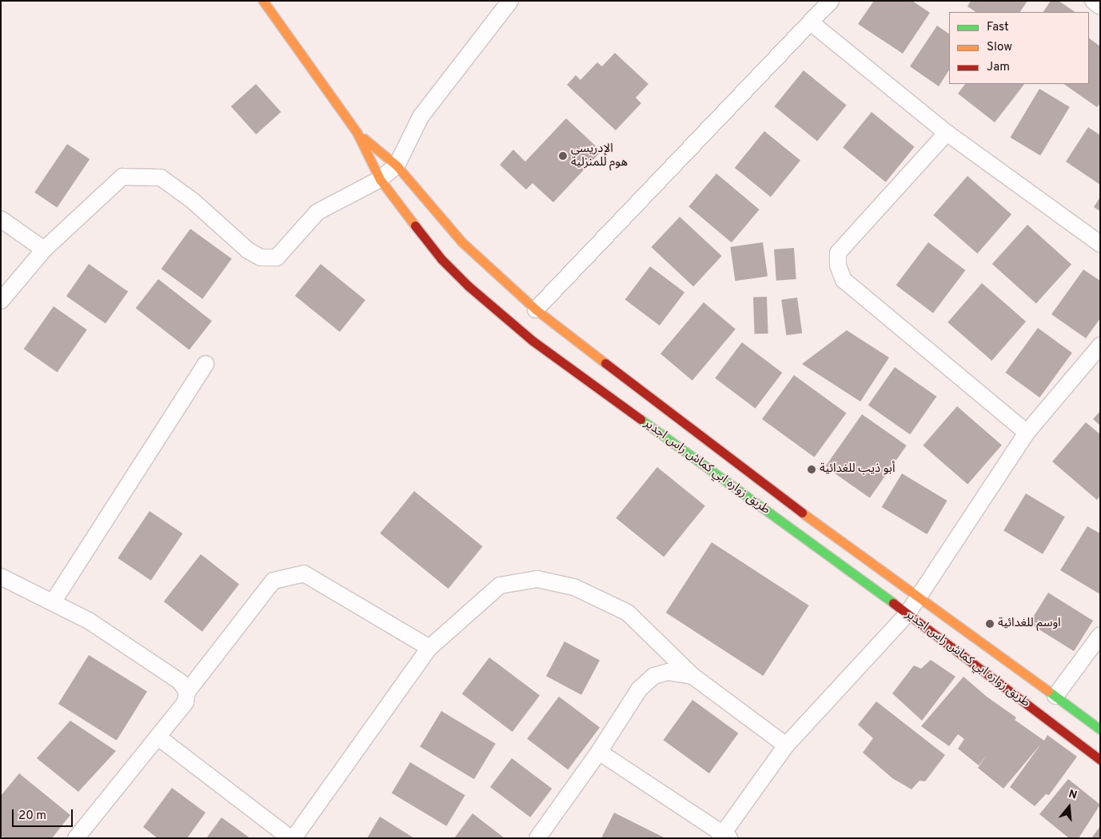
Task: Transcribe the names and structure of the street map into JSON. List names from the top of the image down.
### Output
{
  "streets": {
    "main road": ["طريق زواره ابي كماش راس اجدير"]
  },
  "places": ["الإدريسي هوم للمنزلية", "أبو ذيب للغدائية", "اوسم للغدائية"],
  "legend": ["Fast", "Slow", "Jam"],
  "scale_bar": "20 m",
  "north": "top"
}
